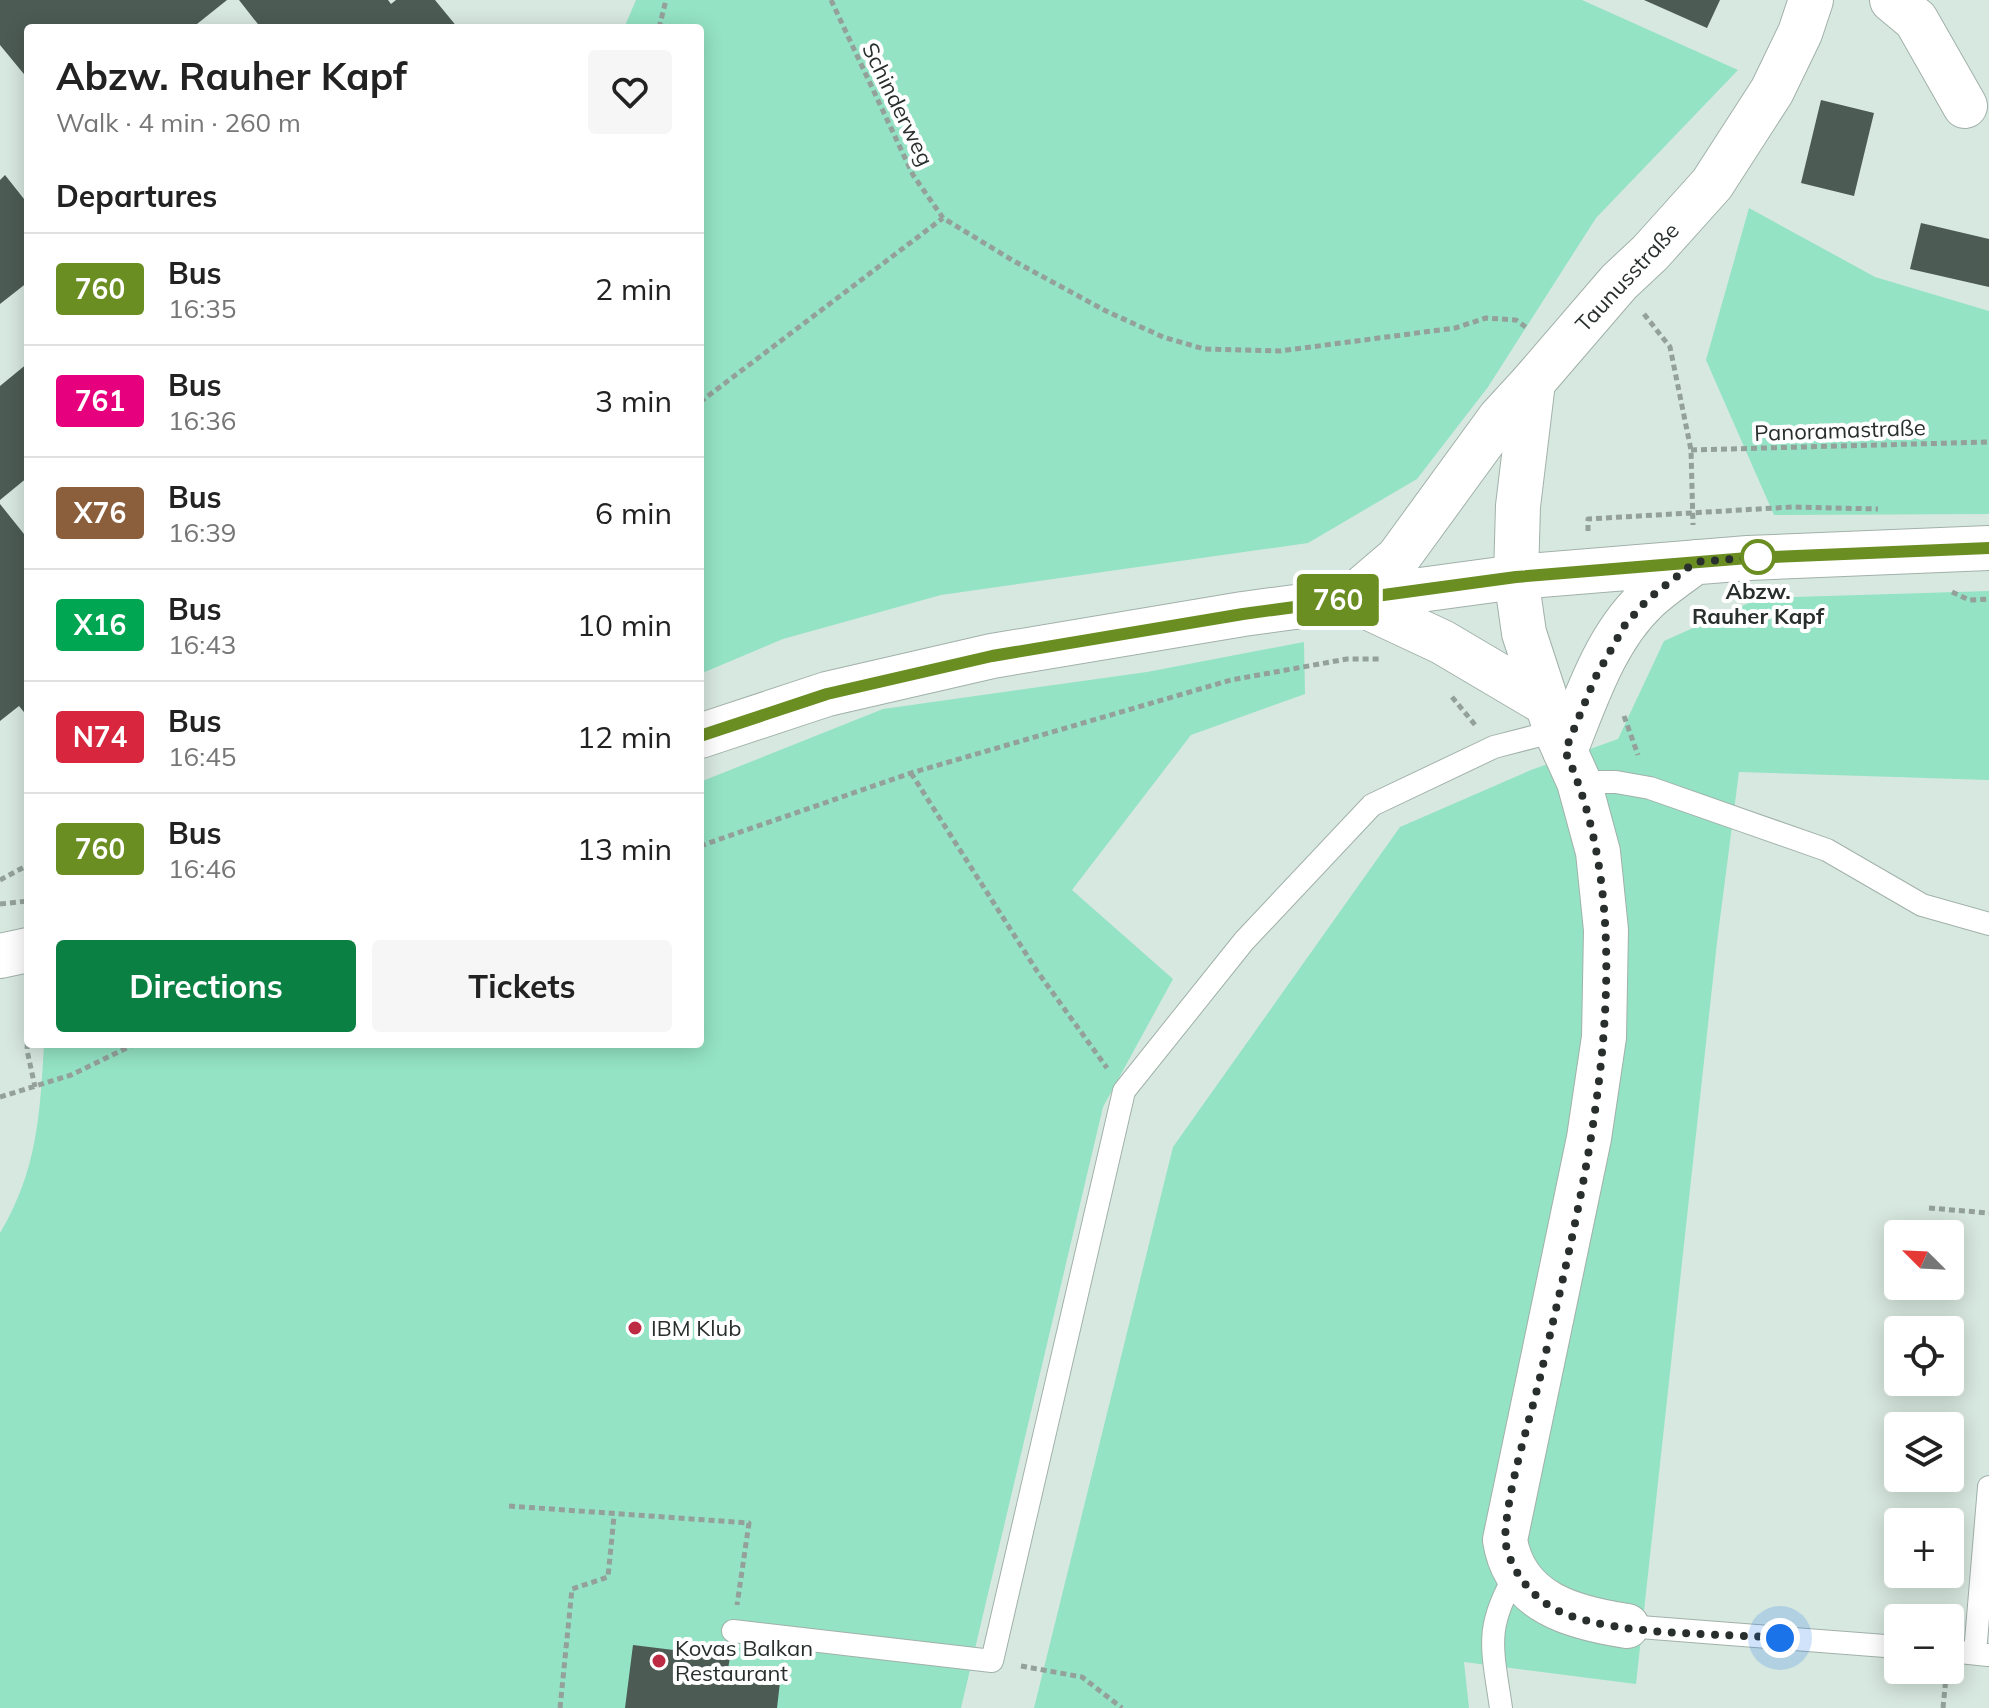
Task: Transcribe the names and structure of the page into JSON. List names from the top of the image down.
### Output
{
  "streets": {
    "street": ["Taunusstraße"],
    "path": ["Schinderweg", "Panoramastraße"]
  },
  "places": ["Abzw. Rauher Kapf", "IBM Klub", "Kovas Balkan Restaurant"],
  "lines": ["bus line 760"],
  "north": "top left",
  "page": {
    "on_map": "760",
    "heading": [
      ["Abzw. Rauher Kapf", "Walk · 4 min · 260 m"],
      "Departures"
    ],
    "list": [
      {
        "mark": "760",
        "name": "Bus",
        "note": "16:35",
        "value": "2 min"
      },
      {
        "mark": "761",
        "name": "Bus",
        "note": "16:36",
        "value": "3 min"
      },
      {
        "mark": "X76",
        "name": "Bus",
        "note": "16:39",
        "value": "6 min"
      },
      {
        "mark": "X16",
        "name": "Bus",
        "note": "16:43",
        "value": "10 min"
      },
      {
        "mark": "N74",
        "name": "Bus",
        "note": "16:45",
        "value": "12 min"
      },
      {
        "mark": "760",
        "name": "Bus",
        "note": "16:46",
        "value": "13 min"
      }
    ],
    "buttons": ["Directions", "Tickets"],
    "map_buttons": ["+", "−"]
  }
}
